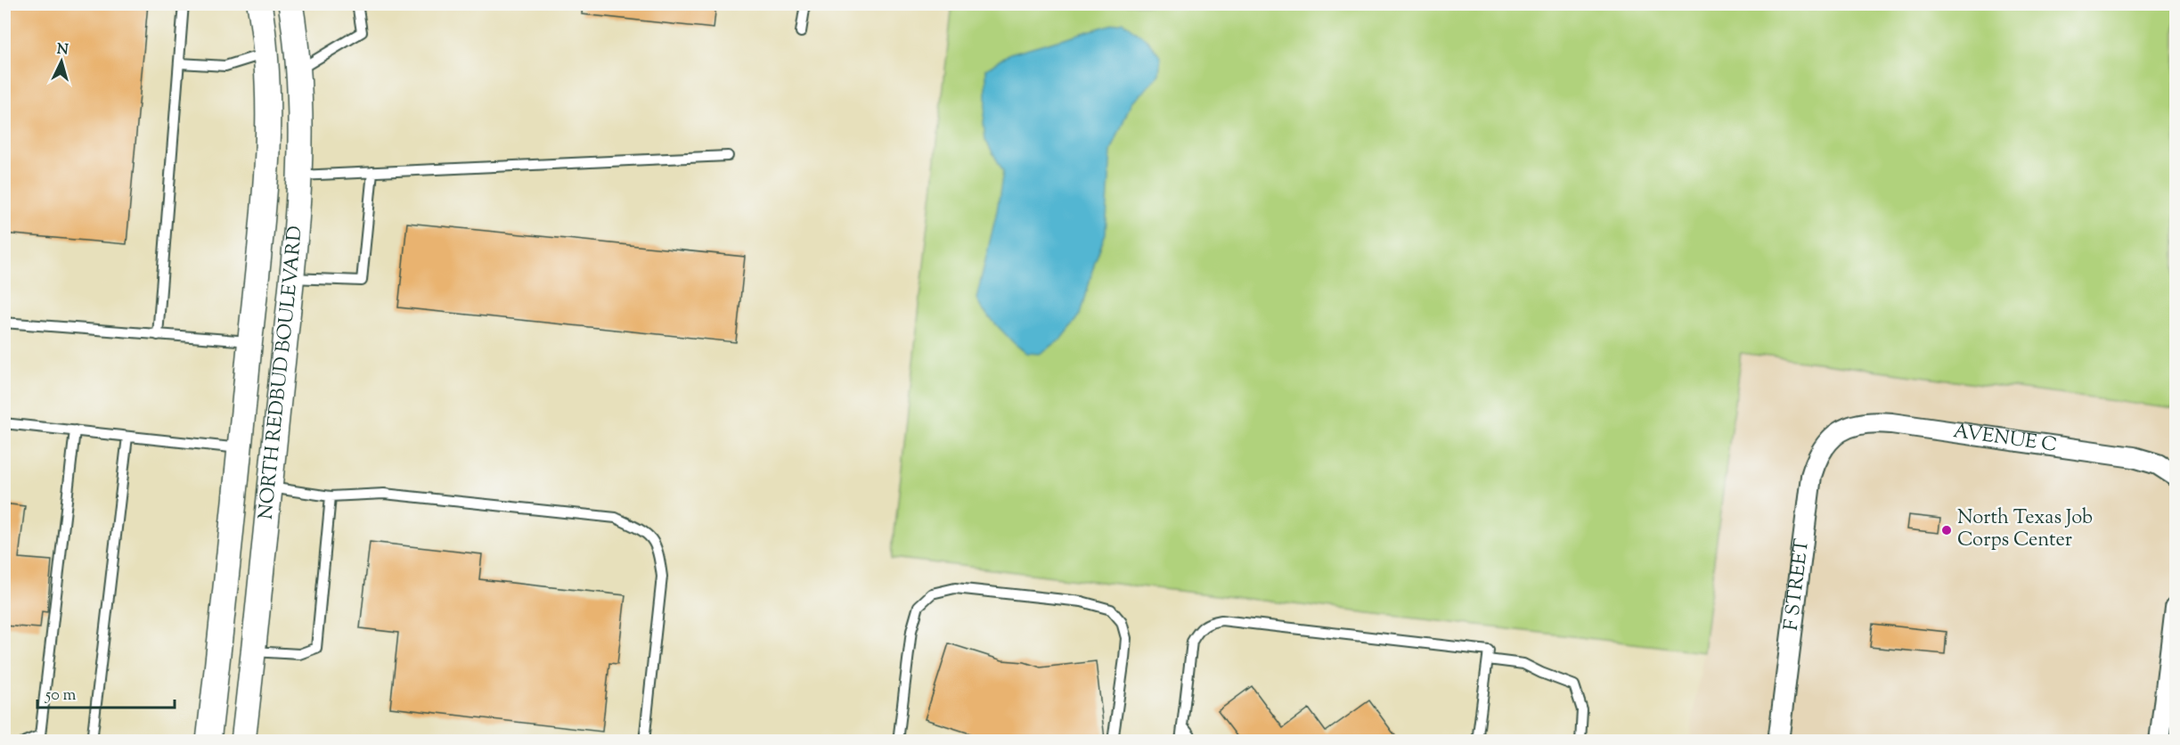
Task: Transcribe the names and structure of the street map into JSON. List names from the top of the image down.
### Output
{
  "streets": {
    "street": ["NORTH REDBUD BOULEVARD", "AVENUE C", "F STREET"]
  },
  "crossings": [
    ["AVENUE C", "F STREET"]
  ],
  "places": ["North Texas Job Corps Center"],
  "scale_bar": "50 m",
  "north": "top"
}
